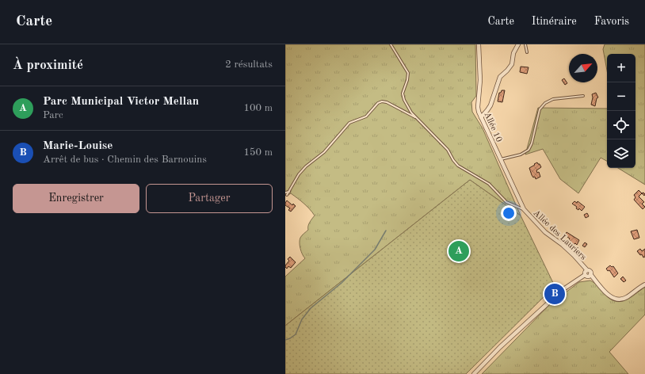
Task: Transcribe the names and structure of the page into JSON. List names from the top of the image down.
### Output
{
  "streets": {
    "street": ["Allée 10", "Allée des Lauriers"]
  },
  "crossings": [
    ["Allée 10", "Allée des Lauriers"]
  ],
  "north": "top right",
  "page": {
    "header": "Carte",
    "nav": ["Carte", "Itinéraire", "Favoris"],
    "heading": ["À proximité", "2 résultats"],
    "map_buttons": ["+", "−"],
    "list": [
      {
        "mark": "A",
        "name": "Parc Municipal Victor Mellan",
        "note": "Parc",
        "value": "100 m"
      },
      {
        "mark": "B",
        "name": "Marie-Louise",
        "note": "Arrêt de bus · Chemin des Barnouins",
        "value": "150 m"
      }
    ],
    "buttons": ["Enregistrer", "Partager"],
    "pins": ["A", "B"]
  }
}
